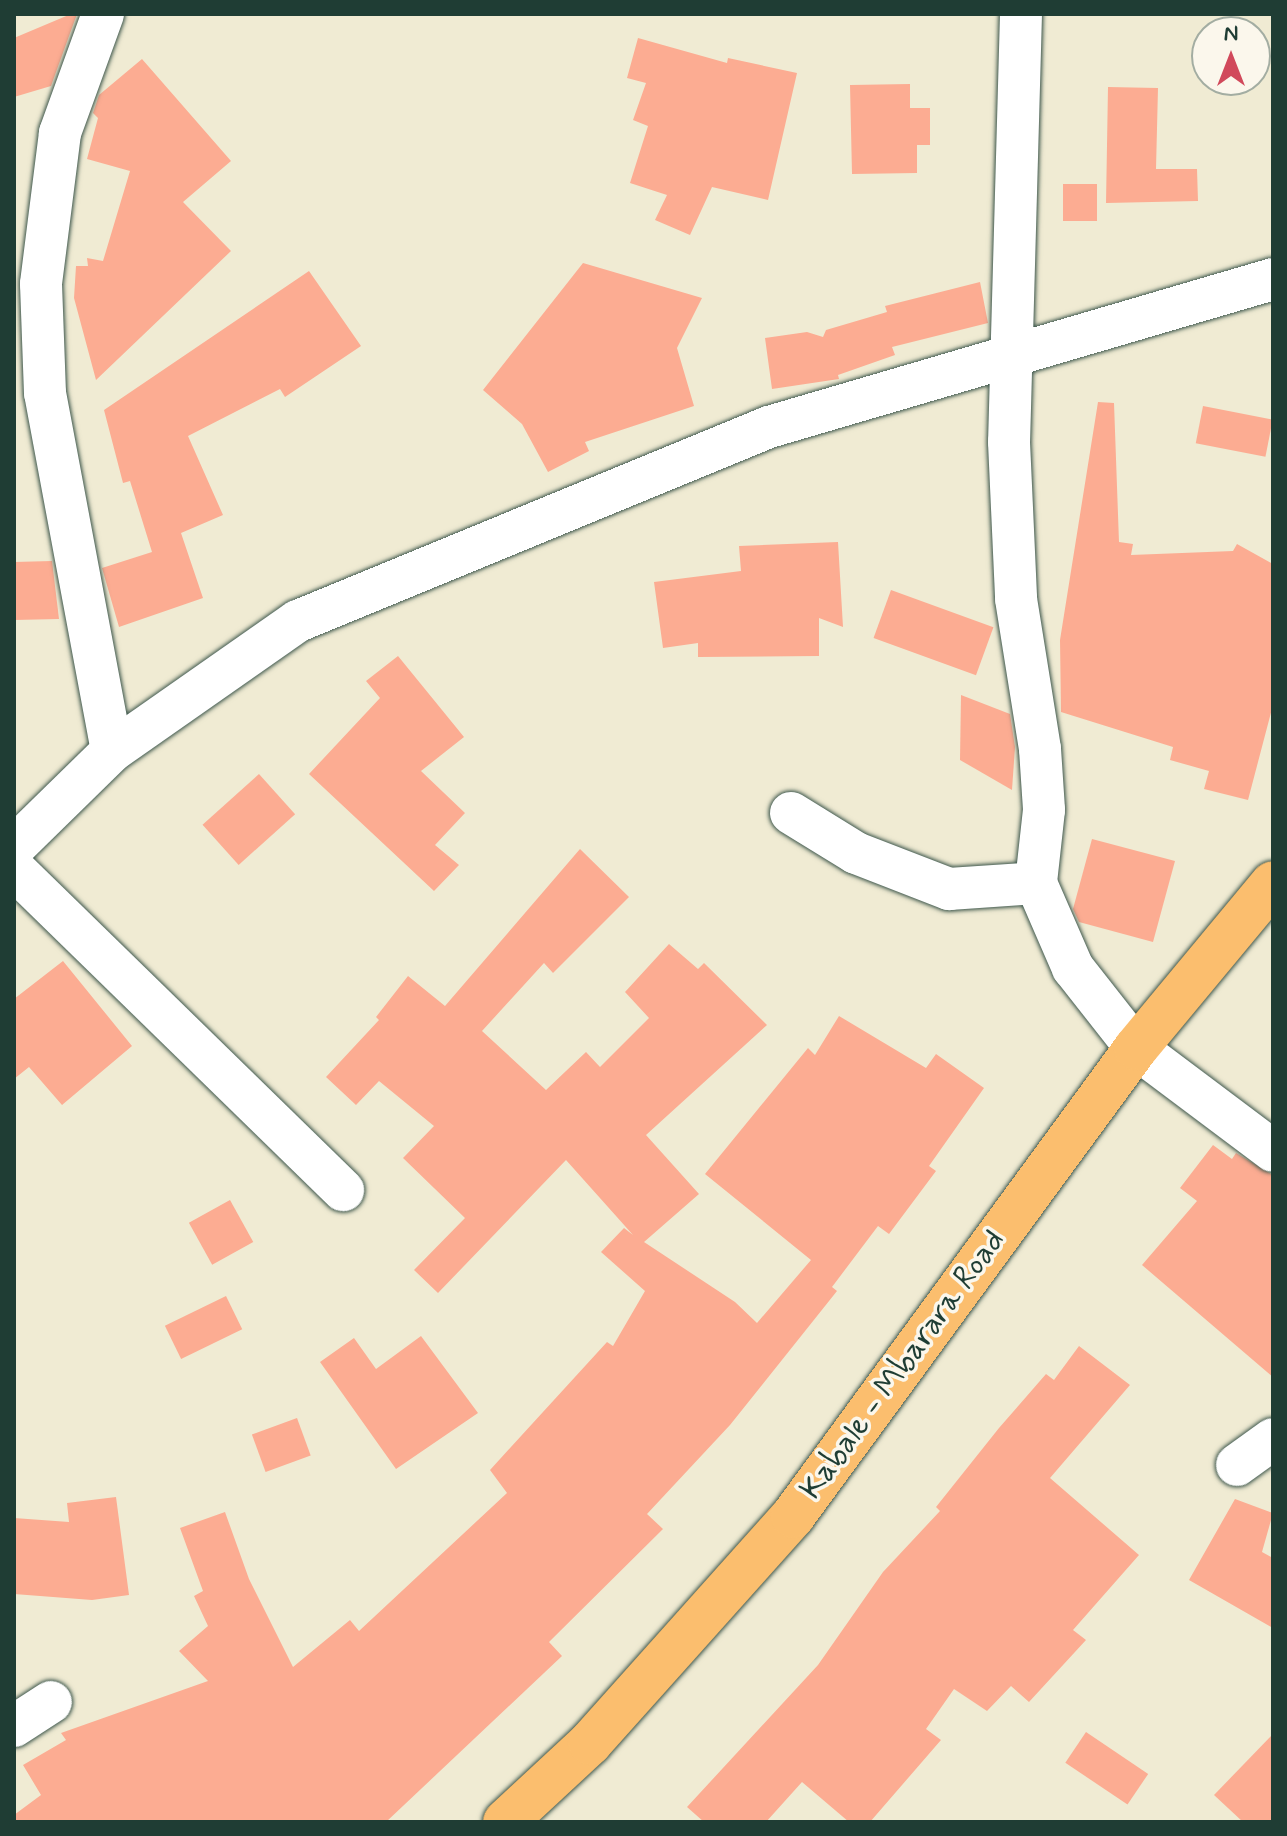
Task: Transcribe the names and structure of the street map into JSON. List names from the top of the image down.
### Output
{
  "streets": {
    "main road": ["Kabale - Mbarara Road"]
  },
  "north": "top"
}
